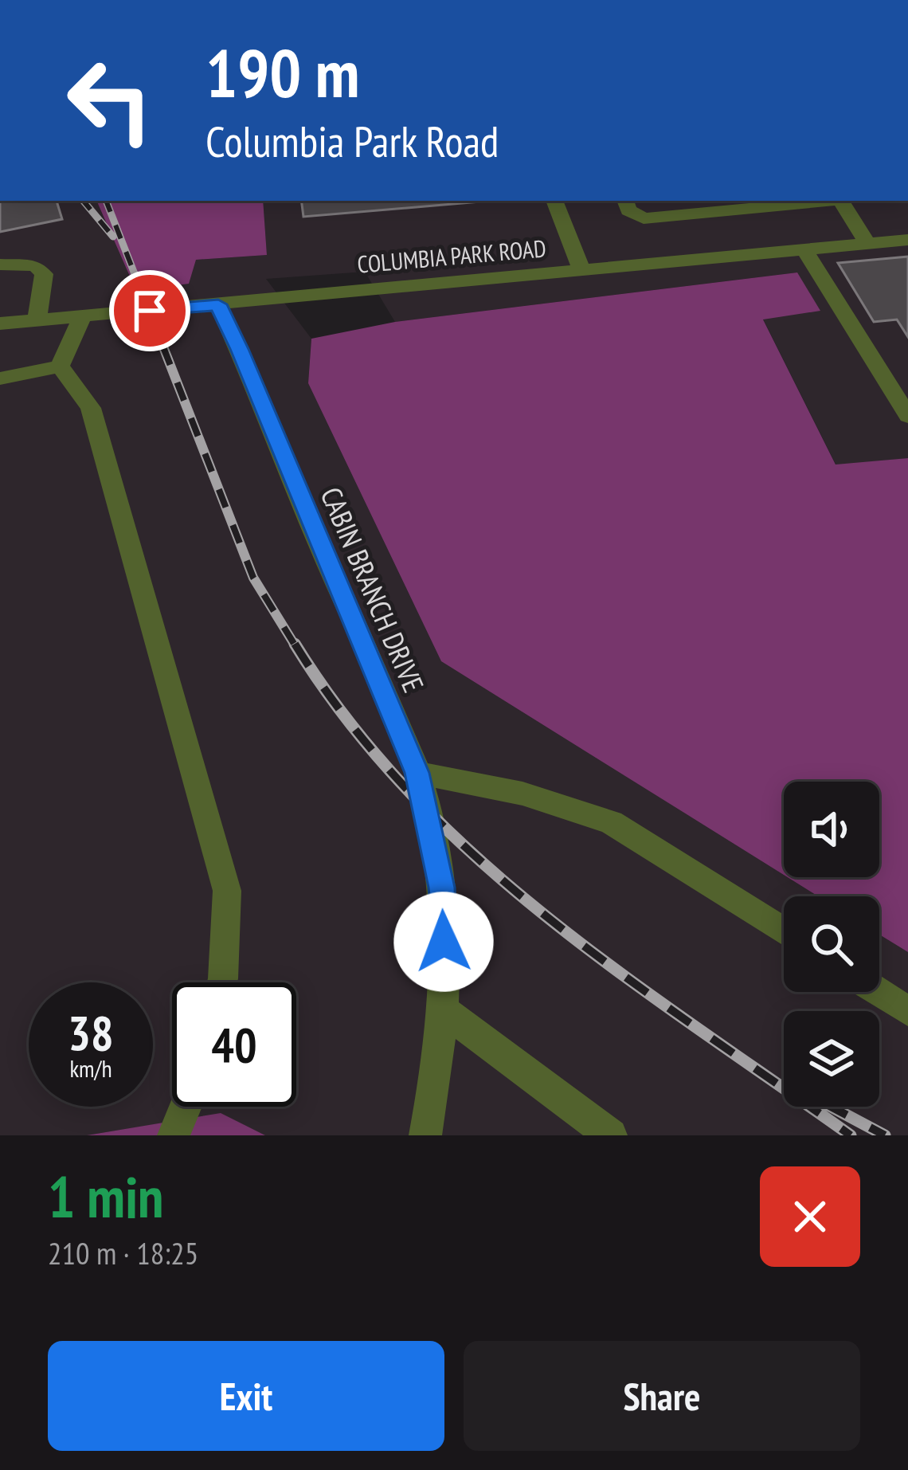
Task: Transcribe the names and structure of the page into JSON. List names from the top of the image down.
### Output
{
  "streets": {
    "street": ["COLUMBIA PARK ROAD", "CABIN BRANCH DRIVE"]
  },
  "crossings": [
    ["COLUMBIA PARK ROAD", "CABIN BRANCH DRIVE"]
  ],
  "page": {
    "turn": ["190 m", "Columbia Park Road"],
    "speed": "38 km/h",
    "limit": "40",
    "heading": ["1 min", "210 m · 18:25"],
    "buttons": ["Exit", "Share"]
  }
}
